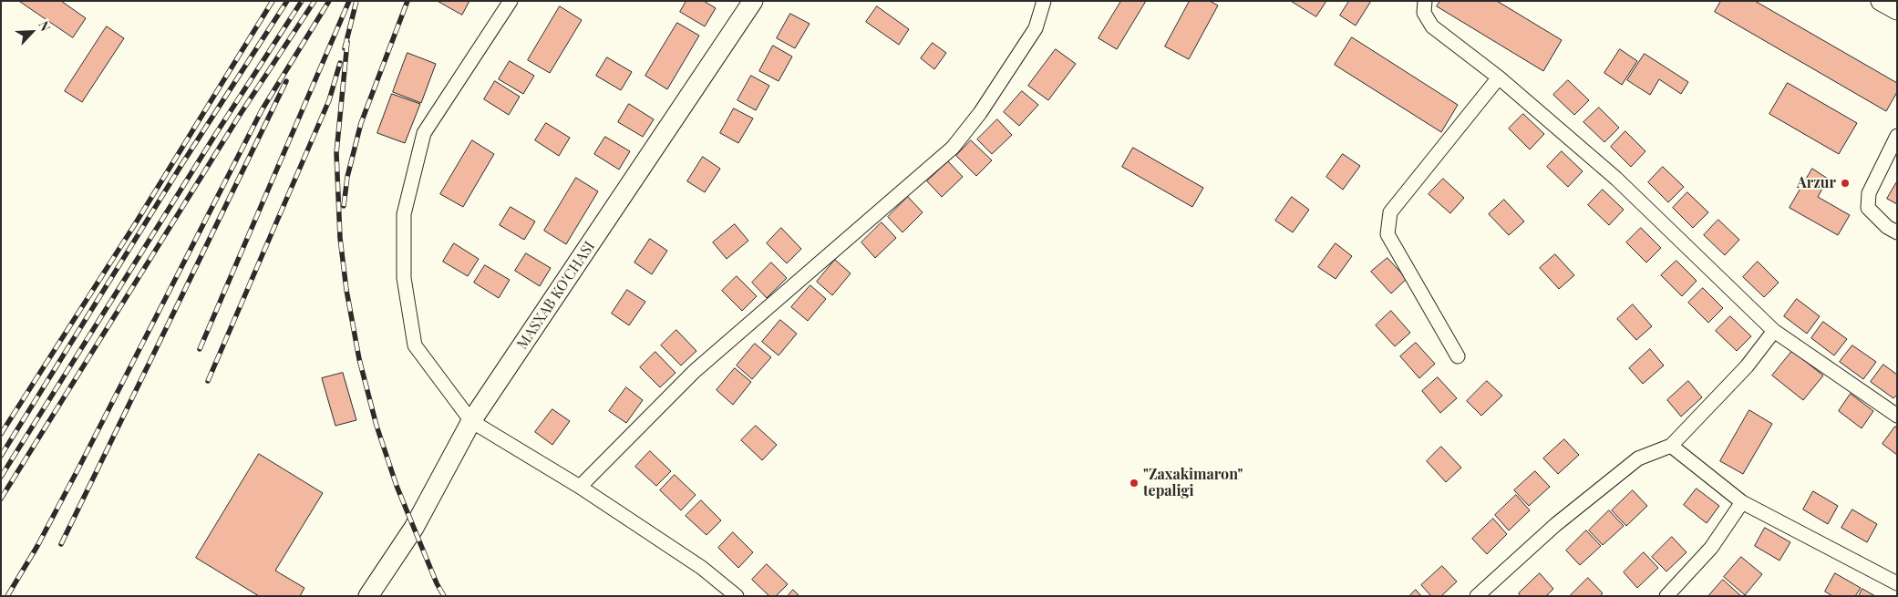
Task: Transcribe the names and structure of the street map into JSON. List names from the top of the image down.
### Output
{
  "streets": {
    "main road": ["MASXAB KO'CHASI"]
  },
  "places": ["Arzur", "\"Zaxakimaron\" tepaligi"],
  "north": "top right"
}
